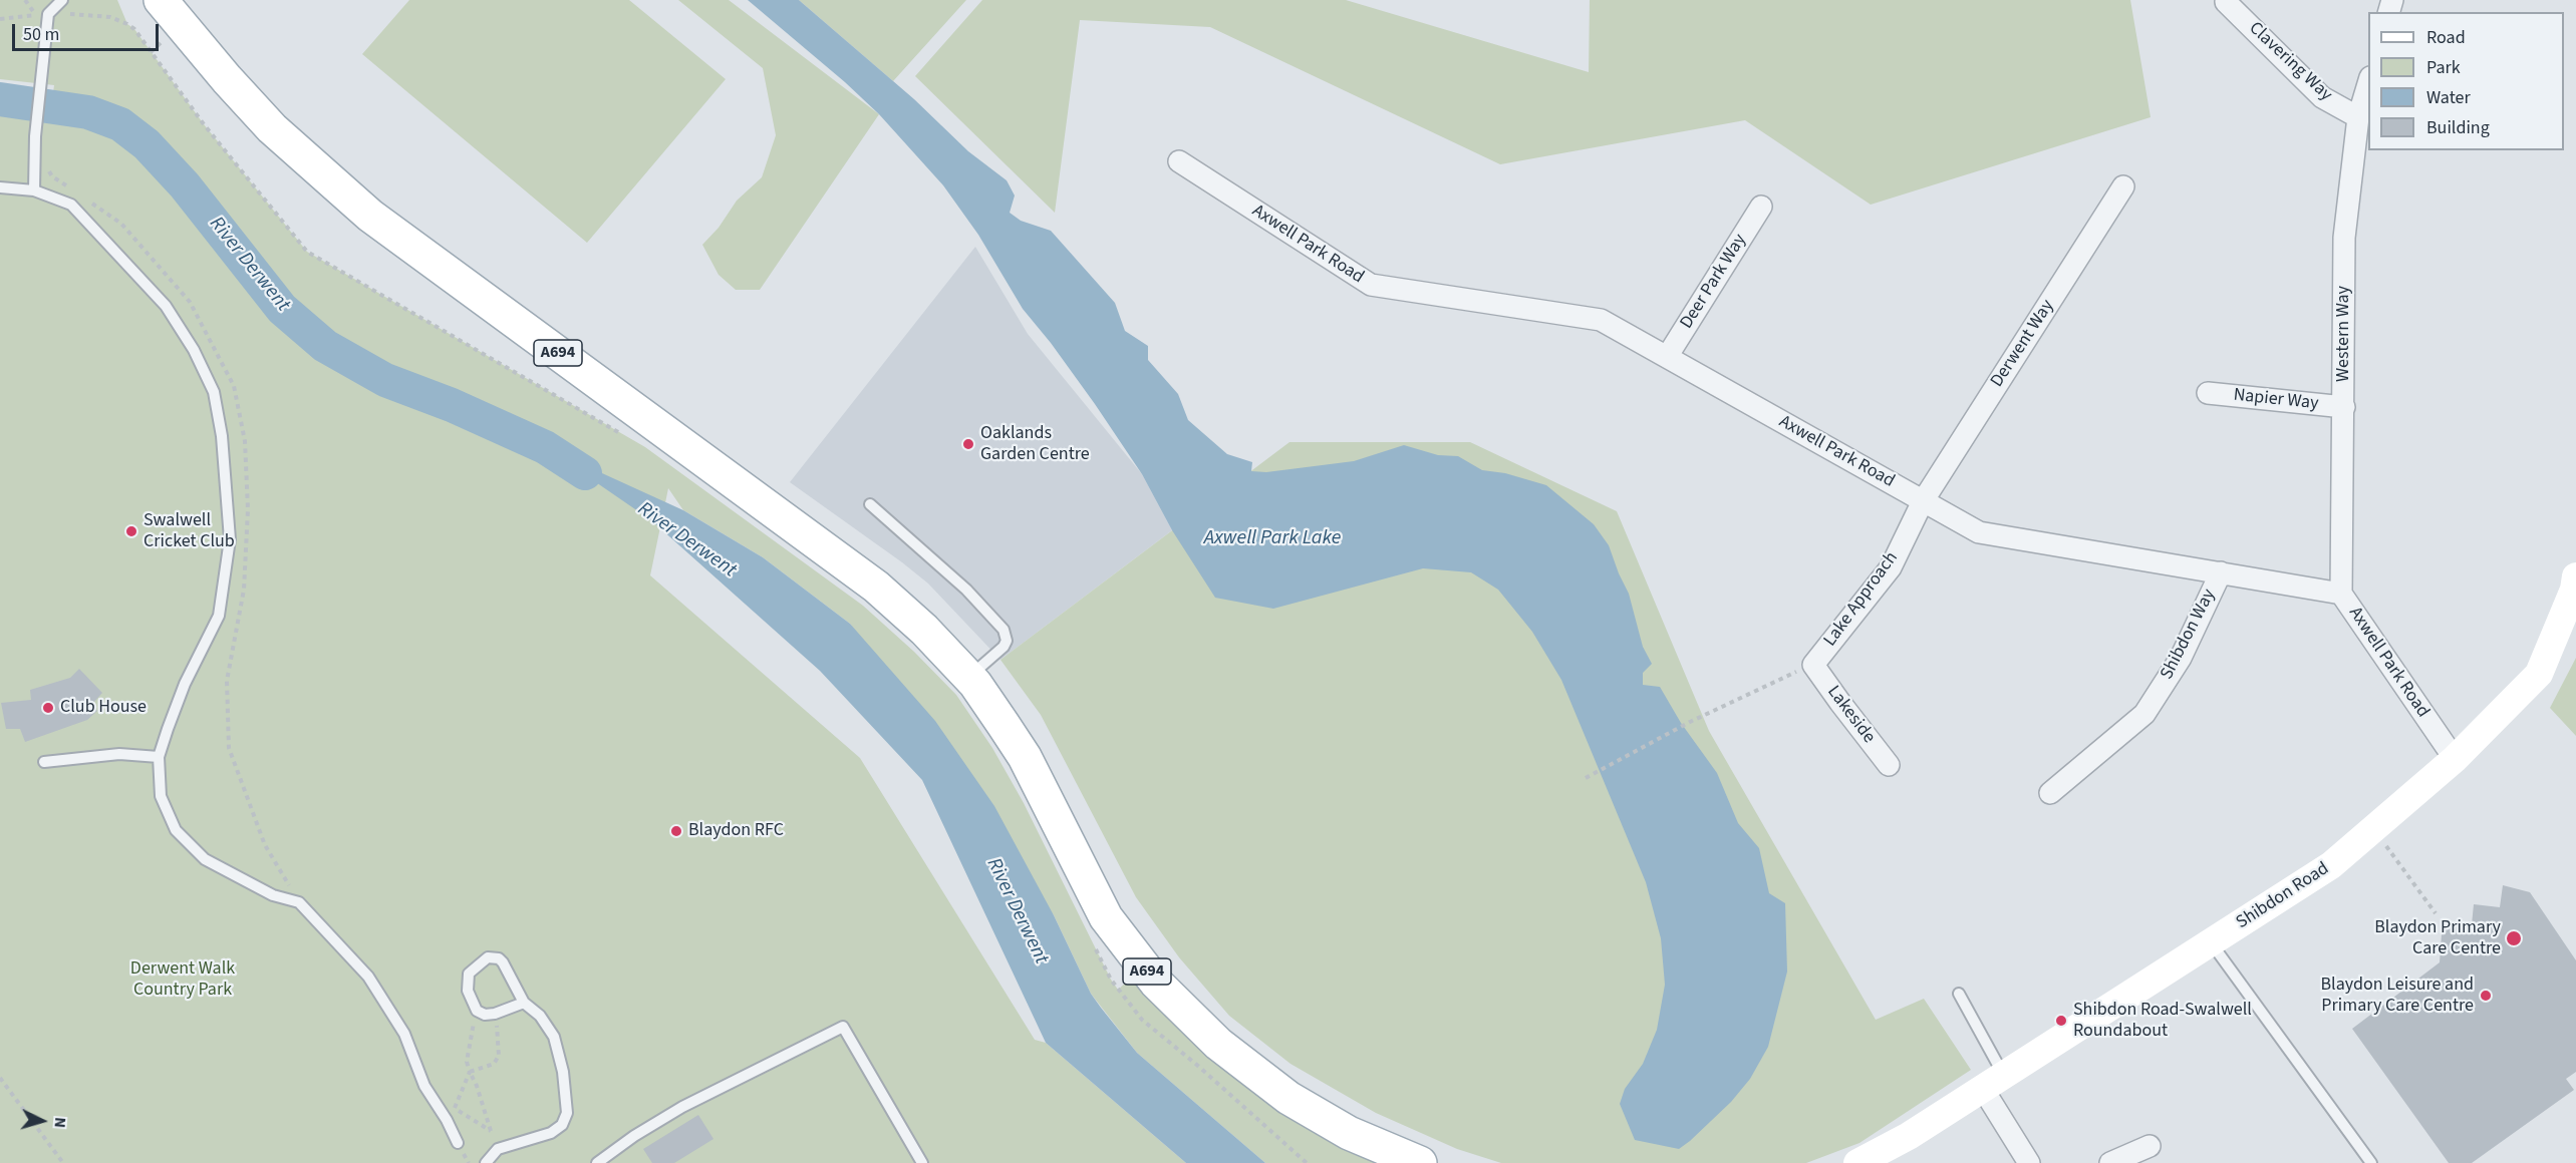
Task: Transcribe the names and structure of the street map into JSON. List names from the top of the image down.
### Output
{
  "streets": {
    "main road": ["A694", "Shibdon Road"],
    "street": [
      "Clavering Way",
      "Axwell Park Road",
      "Deer Park Way",
      "Western Way",
      "Derwent Way",
      "Napier Way",
      "Lake Approach",
      "Shibdon Way",
      "Lakeside"
    ]
  },
  "crossings": [
    ["Clavering Way", "Western Way"],
    ["Axwell Park Road", "Deer Park Way"],
    ["Axwell Park Road", "Western Way"],
    ["Axwell Park Road", "Derwent Way"],
    ["Axwell Park Road", "Lake Approach"],
    ["Axwell Park Road", "Shibdon Way"],
    ["Axwell Park Road", "Shibdon Road"],
    ["Western Way", "Napier Way"],
    ["Derwent Way", "Lake Approach"],
    ["Lake Approach", "Lakeside"]
  ],
  "water": ["River Derwent", "Axwell Park Lake"],
  "parks": ["Derwent Walk Country Park"],
  "places": [
    "Oaklands Garden Centre",
    "Swalwell Cricket Club",
    "Club House",
    "Blaydon RFC",
    "Blaydon Primary Care Centre",
    "Blaydon Leisure and Primary Care Centre",
    "Shibdon Road-Swalwell Roundabout"
  ],
  "legend": [
    "Road",
    "Park",
    "Water",
    "Building"
  ],
  "scale_bar": "50 m",
  "north": "right"
}
